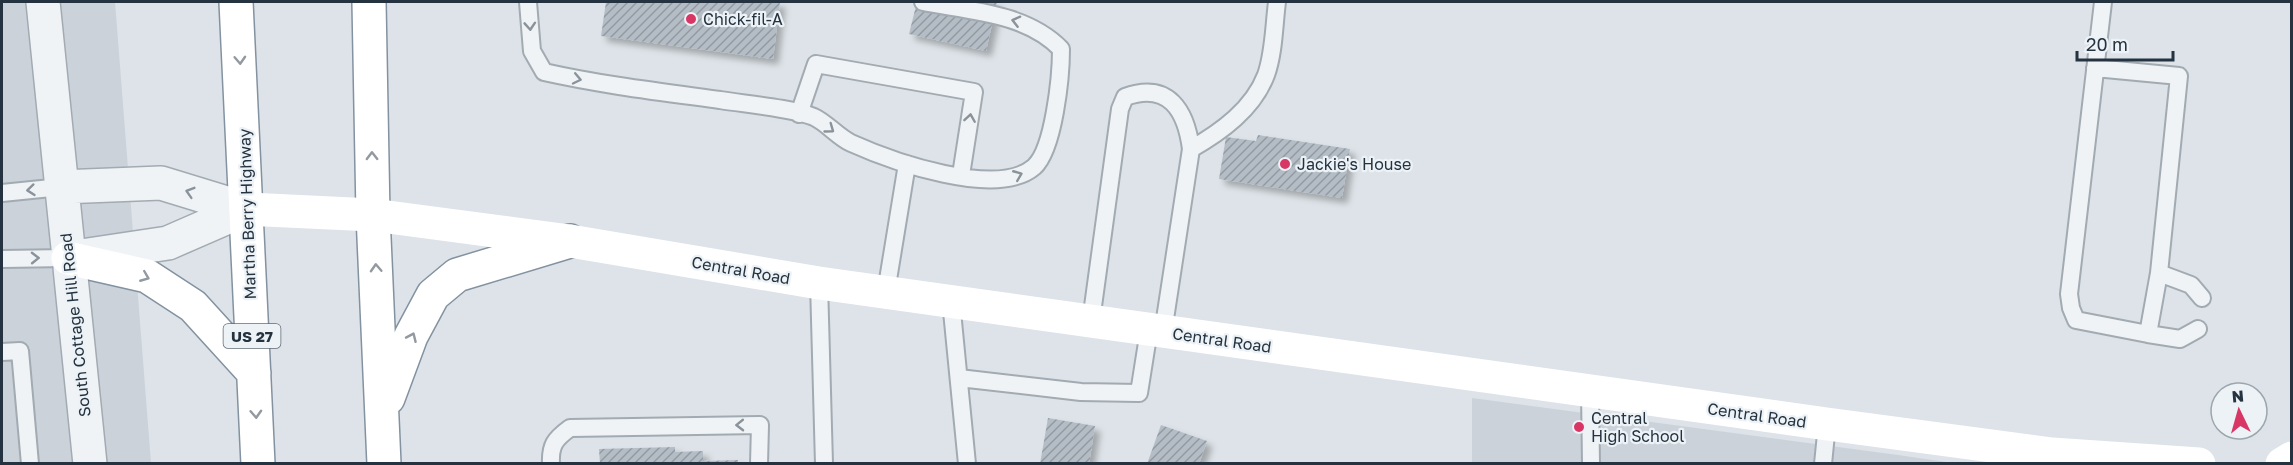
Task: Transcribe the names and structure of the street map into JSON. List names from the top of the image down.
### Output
{
  "streets": {
    "main road": ["Martha Berry Highway", "Central Road", "US 27"],
    "street": ["South Cottage Hill Road"]
  },
  "crossings": [
    ["Martha Berry Highway", "Central Road"],
    ["Central Road", "South Cottage Hill Road"]
  ],
  "places": ["Chick-fil-A", "Jackie's House", "Central High School"],
  "scale_bar": "20 m",
  "north": "top"
}
